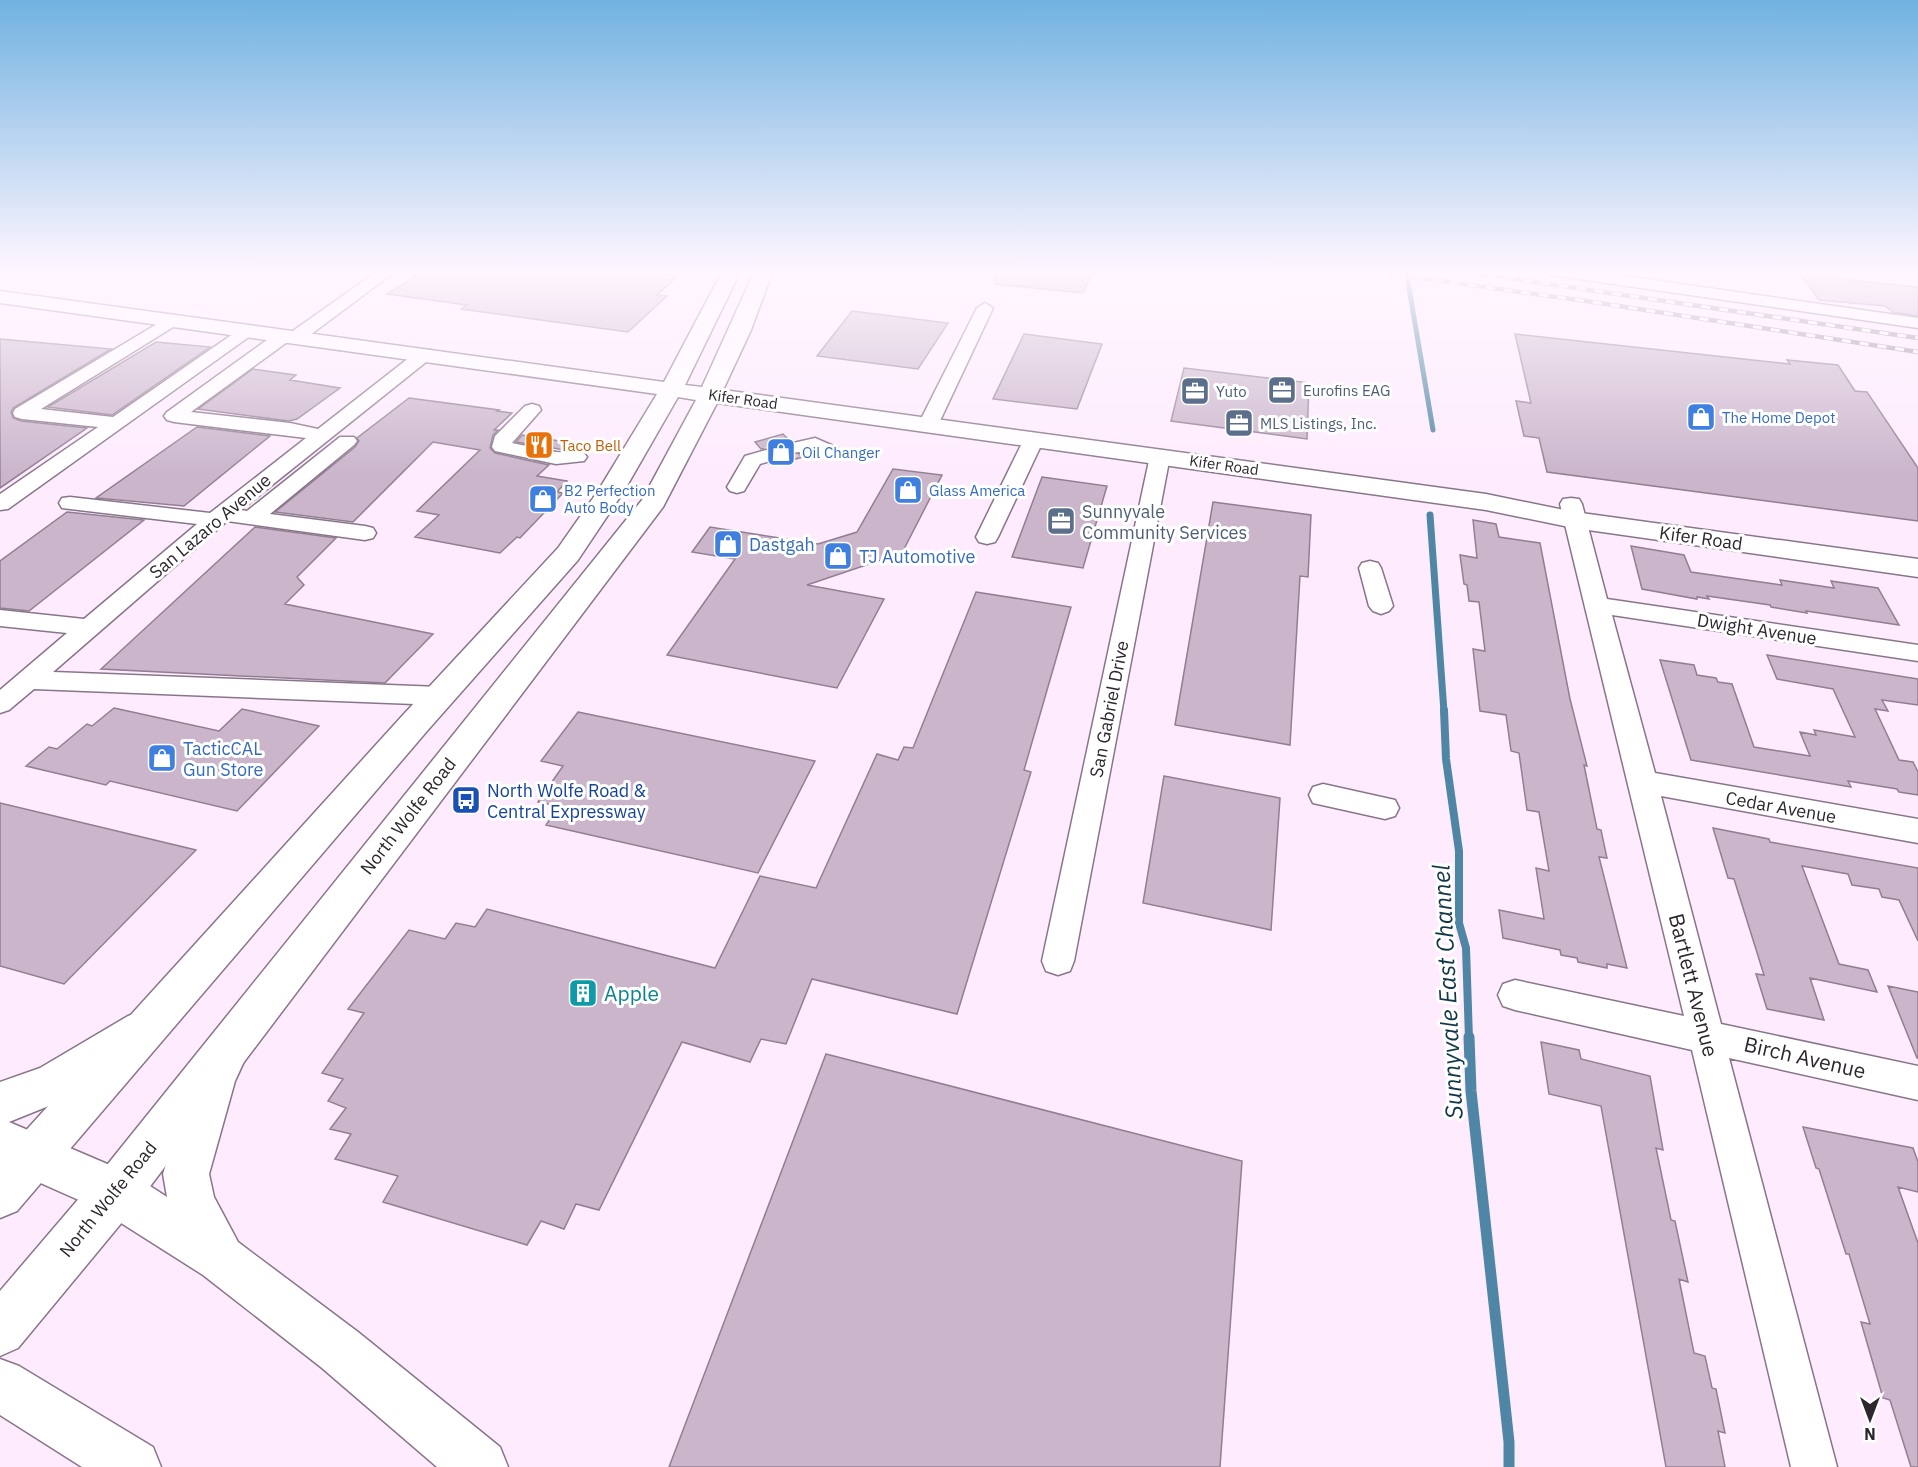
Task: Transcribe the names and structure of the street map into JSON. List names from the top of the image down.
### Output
{
  "streets": {
    "main road": ["Kifer Road", "North Wolfe Road"],
    "street": [
      "San Lazaro Avenue",
      "Dwight Avenue",
      "San Gabriel Drive",
      "Cedar Avenue",
      "Bartlett Avenue",
      "Birch Avenue"
    ]
  },
  "crossings": [
    ["Kifer Road", "San Lazaro Avenue"],
    ["Kifer Road", "San Gabriel Drive"],
    ["Kifer Road", "North Wolfe Road"],
    ["Kifer Road", "Bartlett Avenue"],
    ["Dwight Avenue", "Bartlett Avenue"],
    ["Cedar Avenue", "Bartlett Avenue"],
    ["Bartlett Avenue", "Birch Avenue"]
  ],
  "water": ["Sunnyvale East Channel"],
  "places": {
    "office": [
      "Eurofins EAG",
      "Yuto",
      "MLS Listings, Inc.",
      "Sunnyvale Community Services"
    ],
    "shop": [
      "The Home Depot",
      "Oil Changer",
      "Glass America",
      "B2 Perfection Auto Body",
      "Dastgah",
      "TJ Automotive",
      "TacticCAL Gun Store"
    ],
    "restaurant": ["Taco Bell"],
    "bus stop": ["North Wolfe Road & Central Expressway"],
    "building": ["Apple"]
  },
  "north": "bottom"
}
